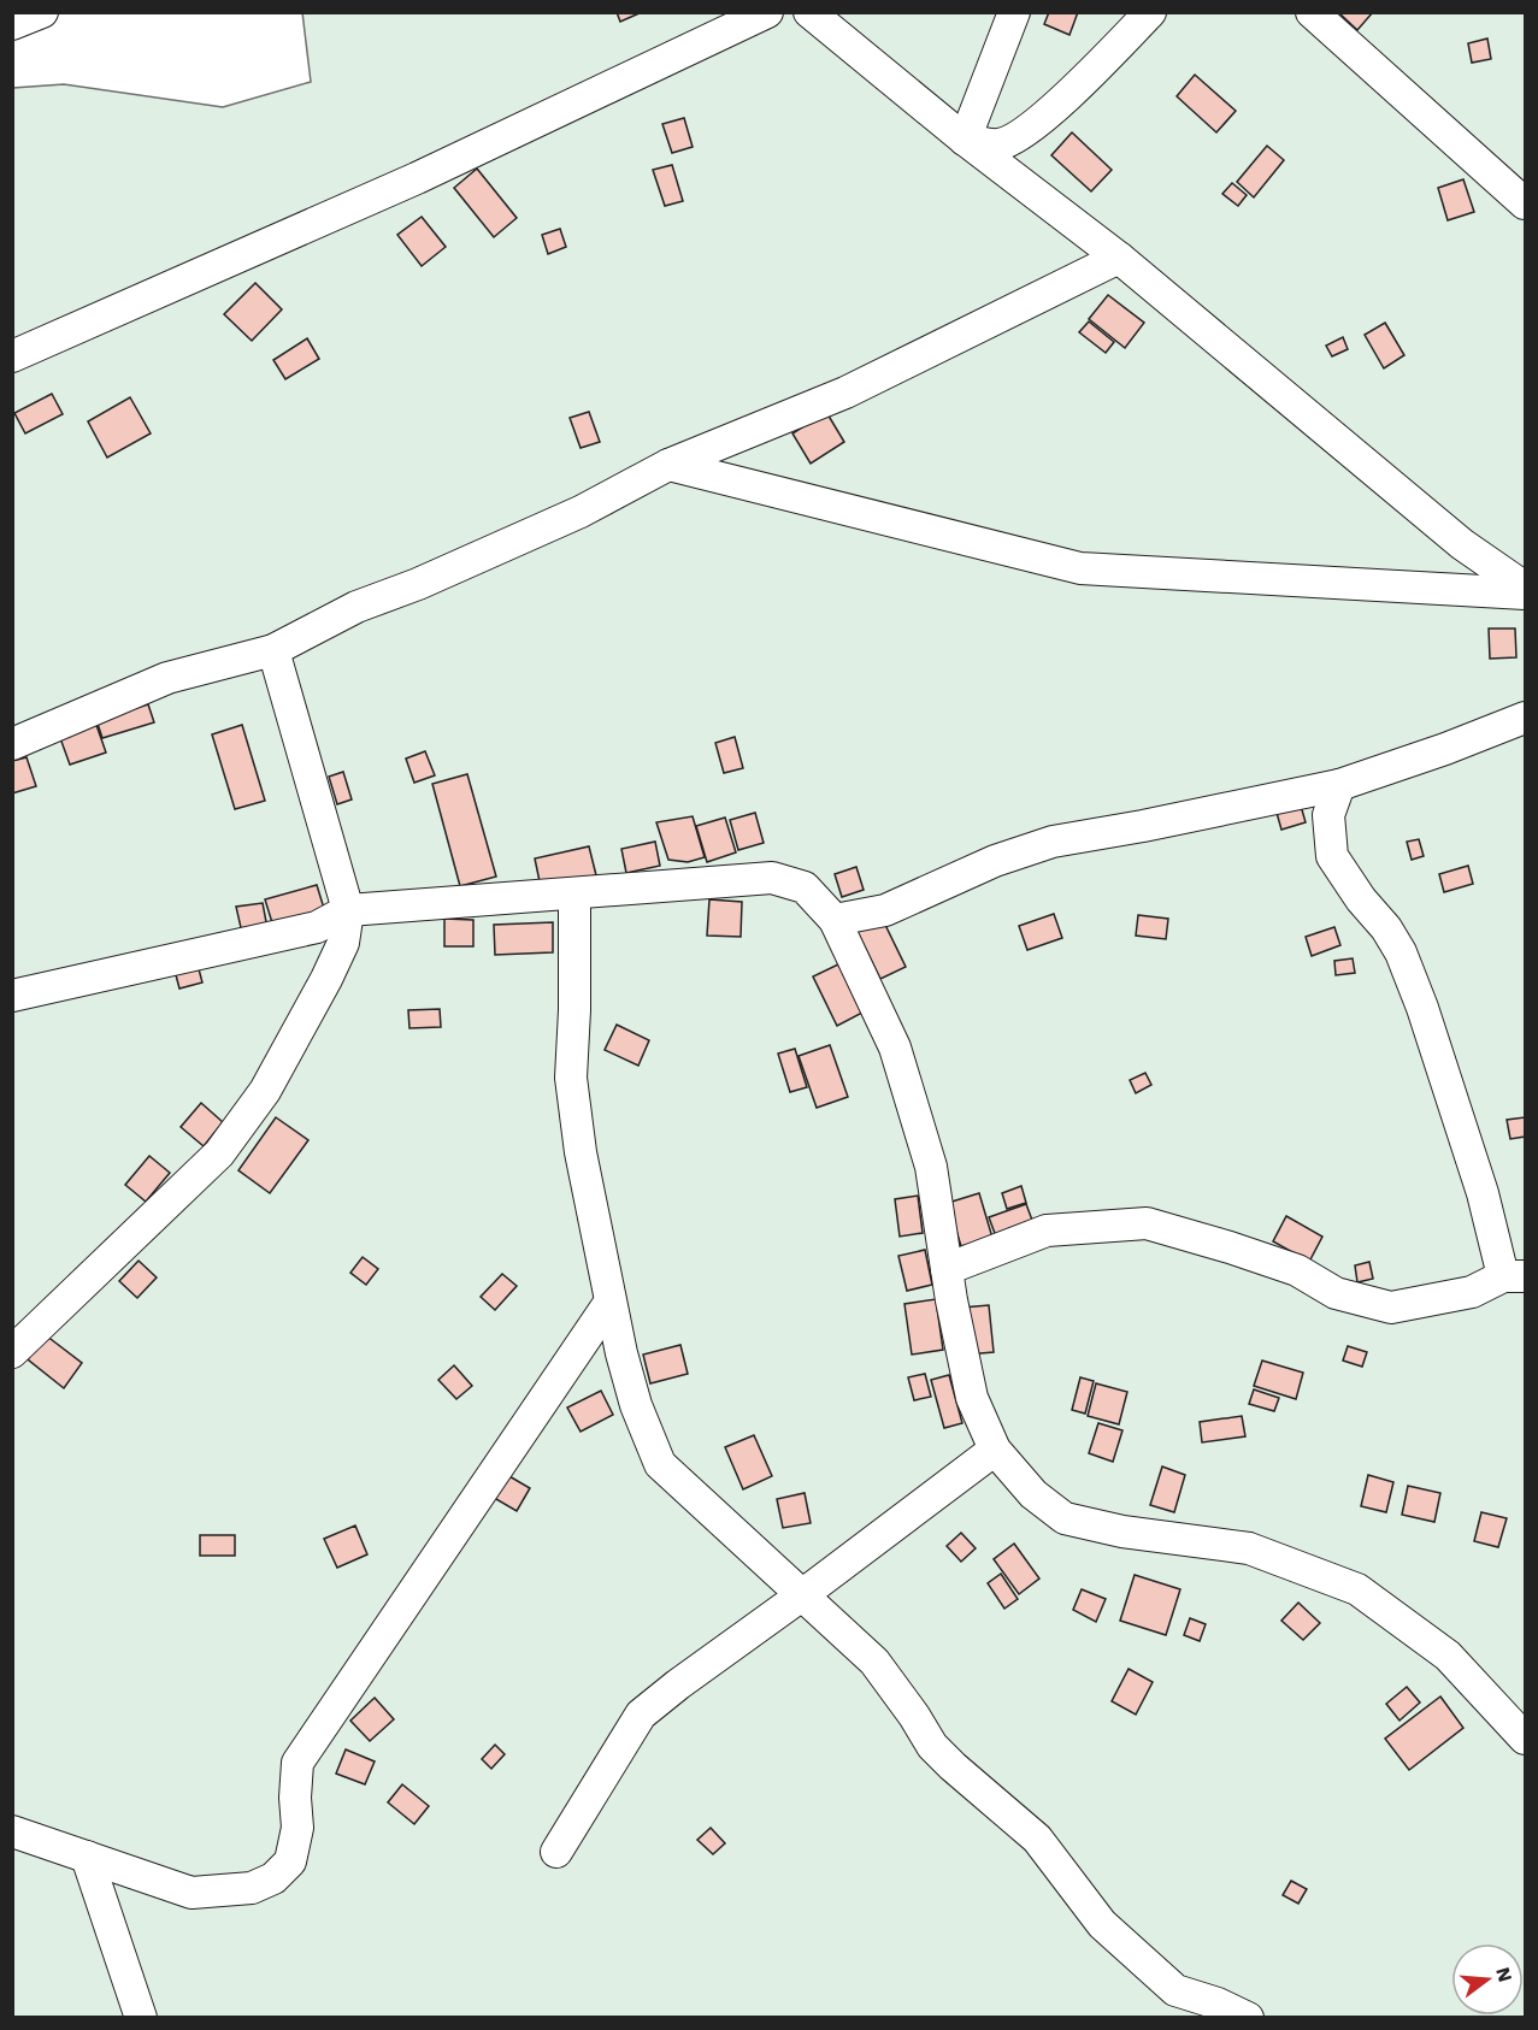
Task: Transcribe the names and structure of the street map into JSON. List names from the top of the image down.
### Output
{
  "north": "right"
}
